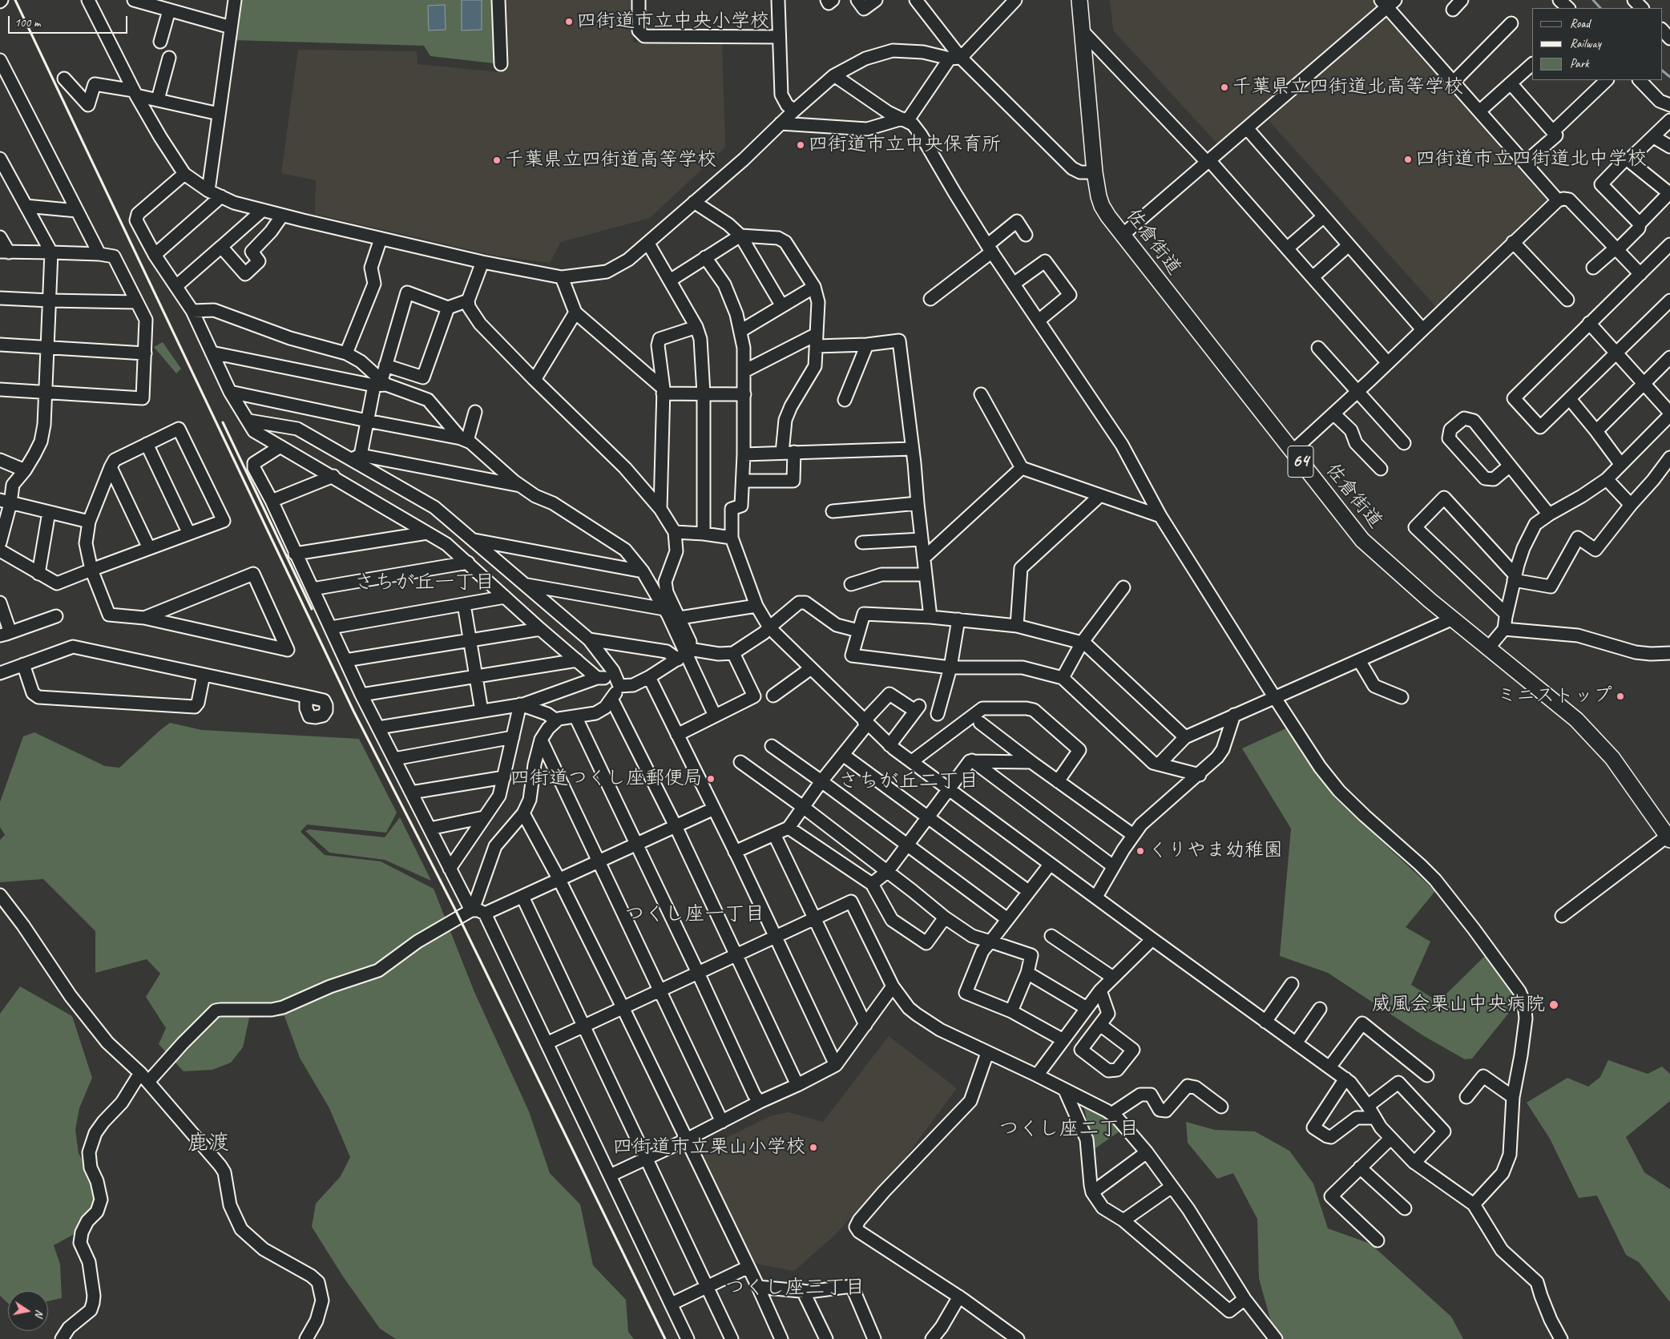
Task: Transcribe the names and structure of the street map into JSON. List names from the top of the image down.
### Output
{
  "streets": {
    "main road": ["佐倉街道", "64"]
  },
  "districts": [
    "さちが丘一丁目",
    "さちが丘二丁目",
    "つくし座一丁目",
    "つくし座二丁目",
    "鹿渡",
    "つくし座三丁目"
  ],
  "places": [
    "四街道市立中央小学校",
    "千葉県立四街道北高等学校",
    "四街道市立中央保育所",
    "四街道市立四街道北中学校",
    "千葉県立四街道高等学校",
    "ミニストップ",
    "四街道つくし座郵便局",
    "くりやま幼稚園",
    "威風会栗山中央病院",
    "四街道市立栗山小学校"
  ],
  "legend": ["Road", "Railway", "Park"],
  "scale_bar": "100 m",
  "north": "right"
}
